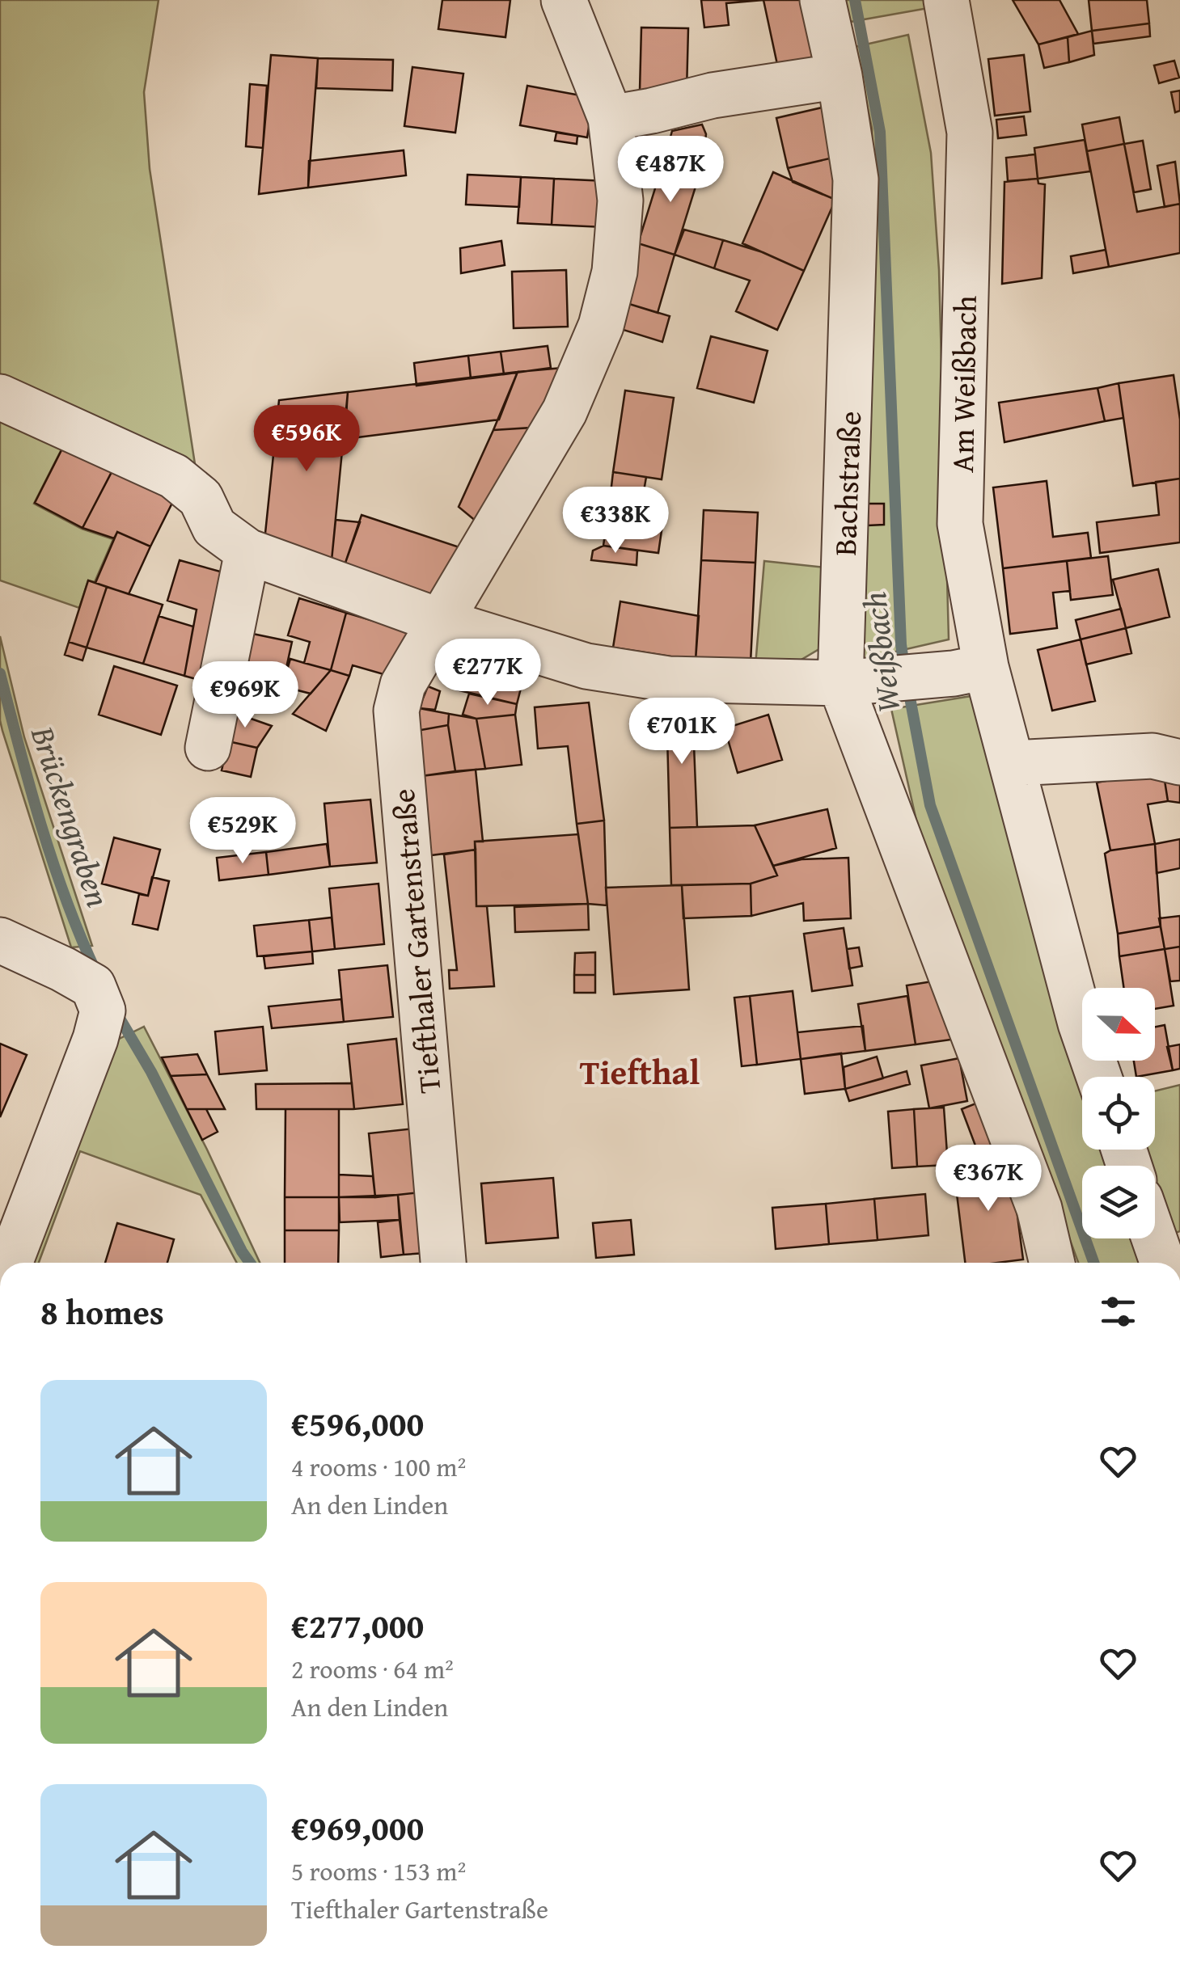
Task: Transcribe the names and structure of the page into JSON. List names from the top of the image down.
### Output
{
  "streets": {
    "street": ["Am Weißbach", "Bachstraße", "Tiefthaler Gartenstraße"]
  },
  "districts": ["Tiefthal"],
  "water": ["Weißbach", "Brückengraben"],
  "north": "right",
  "page": {
    "price": [
      "€487K",
      "€596K",
      "€338K",
      "€277K",
      "€969K",
      "€701K",
      "€529K",
      "€367K"
    ],
    "heading": "8 homes",
    "list": [
      {
        "name": "€596,000",
        "note": "4 rooms · 100 m² · An den Linden"
      },
      {
        "name": "€277,000",
        "note": "2 rooms · 64 m² · An den Linden"
      },
      {
        "name": "€969,000",
        "note": "5 rooms · 153 m² · Tiefthaler Gartenstraße"
      }
    ]
  }
}
